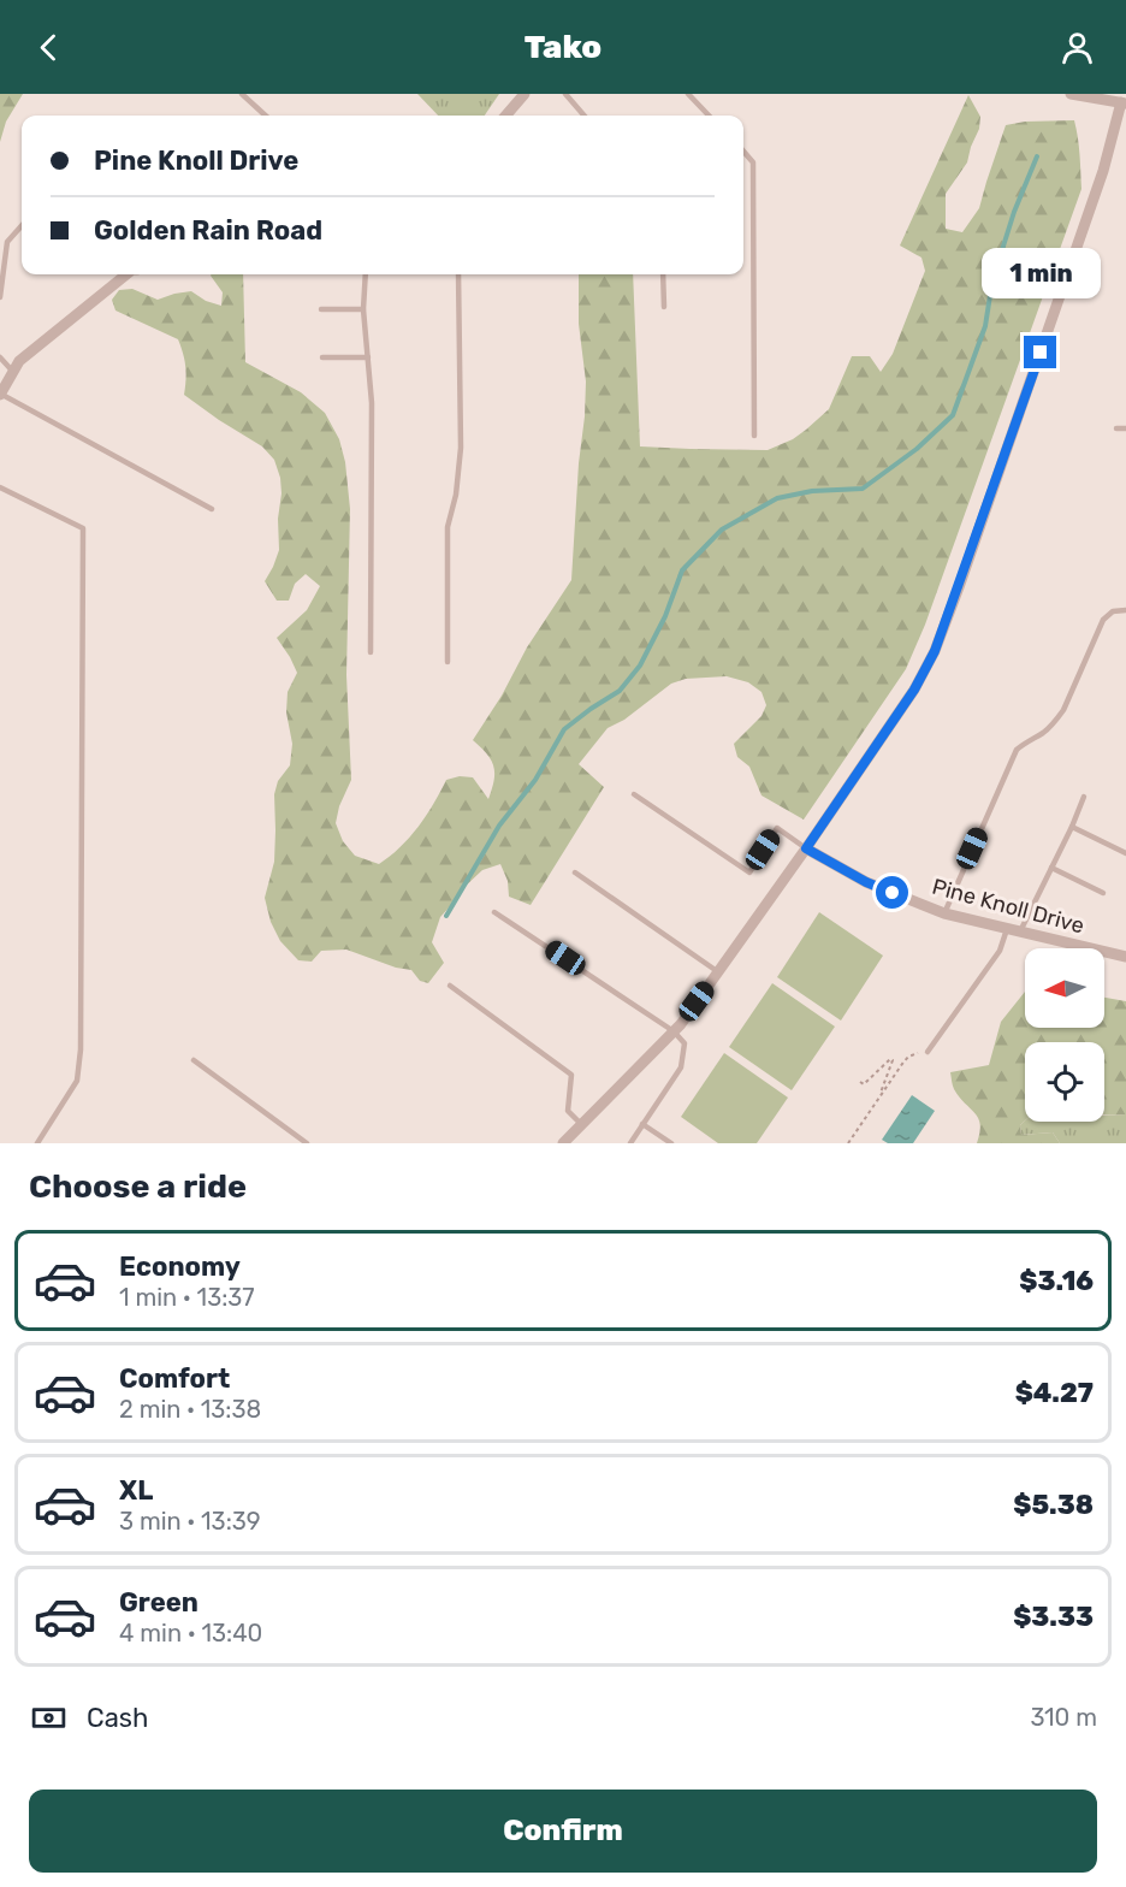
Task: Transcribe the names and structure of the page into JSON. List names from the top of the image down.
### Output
{
  "streets": {
    "street": ["Pine Knoll Drive"]
  },
  "north": "left",
  "page": {
    "header": "Tako",
    "banner": ["Pine Knoll Drive", "Golden Rain Road"],
    "bubble": "1 min",
    "heading": "Choose a ride",
    "list": [
      {
        "name": "Economy",
        "note": "1 min · 13:37",
        "value": "$3.16"
      },
      {
        "name": "Comfort",
        "note": "2 min · 13:38",
        "value": "$4.27"
      },
      {
        "name": "XL",
        "note": "3 min · 13:39",
        "value": "$5.38"
      },
      {
        "name": "Green",
        "note": "4 min · 13:40",
        "value": "$3.33"
      }
    ],
    "pay": ["Cash", "310 m"],
    "buttons": "Confirm"
  }
}
